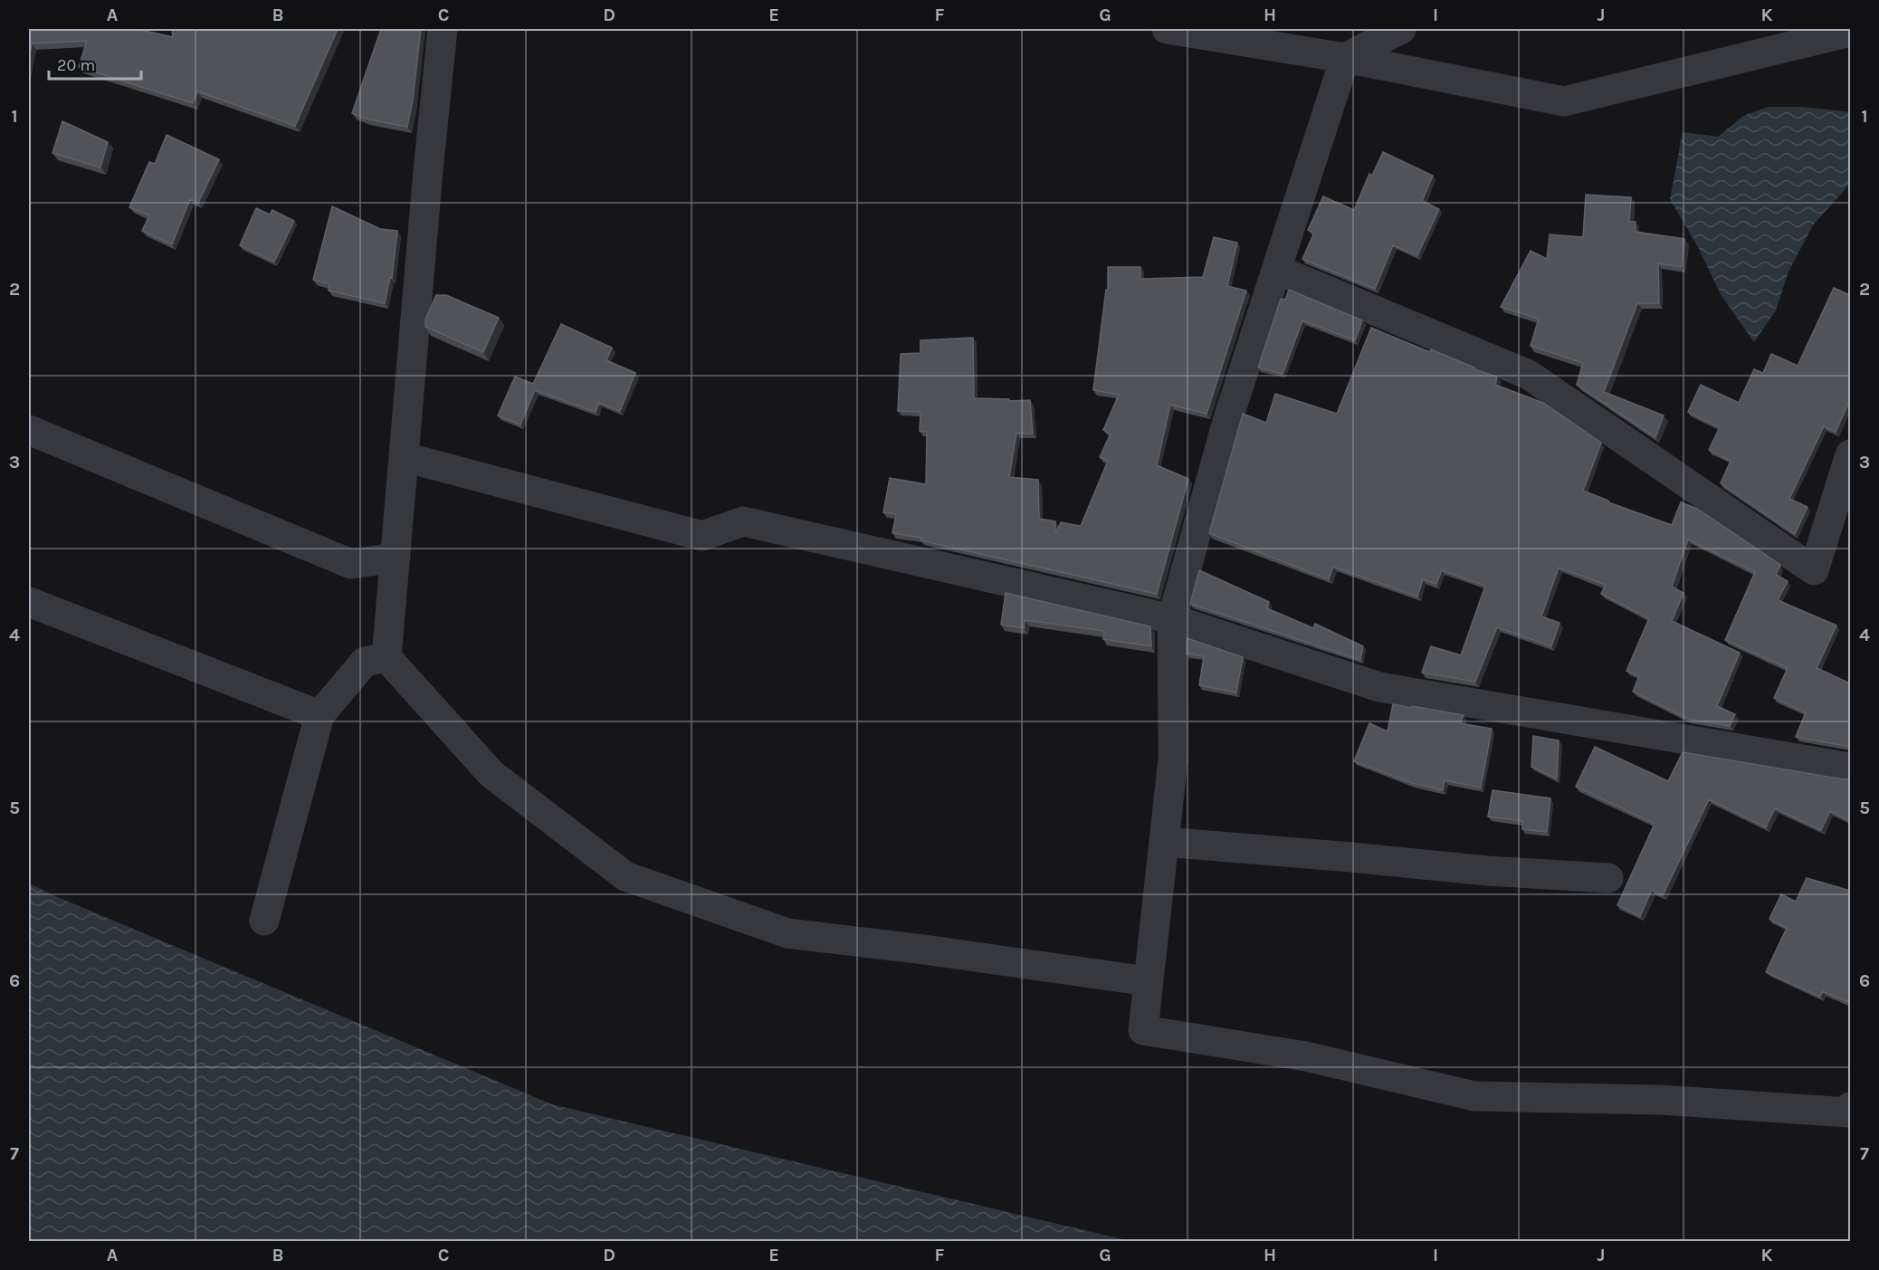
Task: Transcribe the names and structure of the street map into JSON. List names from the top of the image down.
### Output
{
  "scale_bar": "20 m",
  "grid": {
    "columns": [
      "A",
      "B",
      "C",
      "D",
      "E",
      "F",
      "G",
      "H",
      "I",
      "J",
      "K"
    ],
    "rows": [
      "1",
      "2",
      "3",
      "4",
      "5",
      "6",
      "7"
    ]
  }
}
